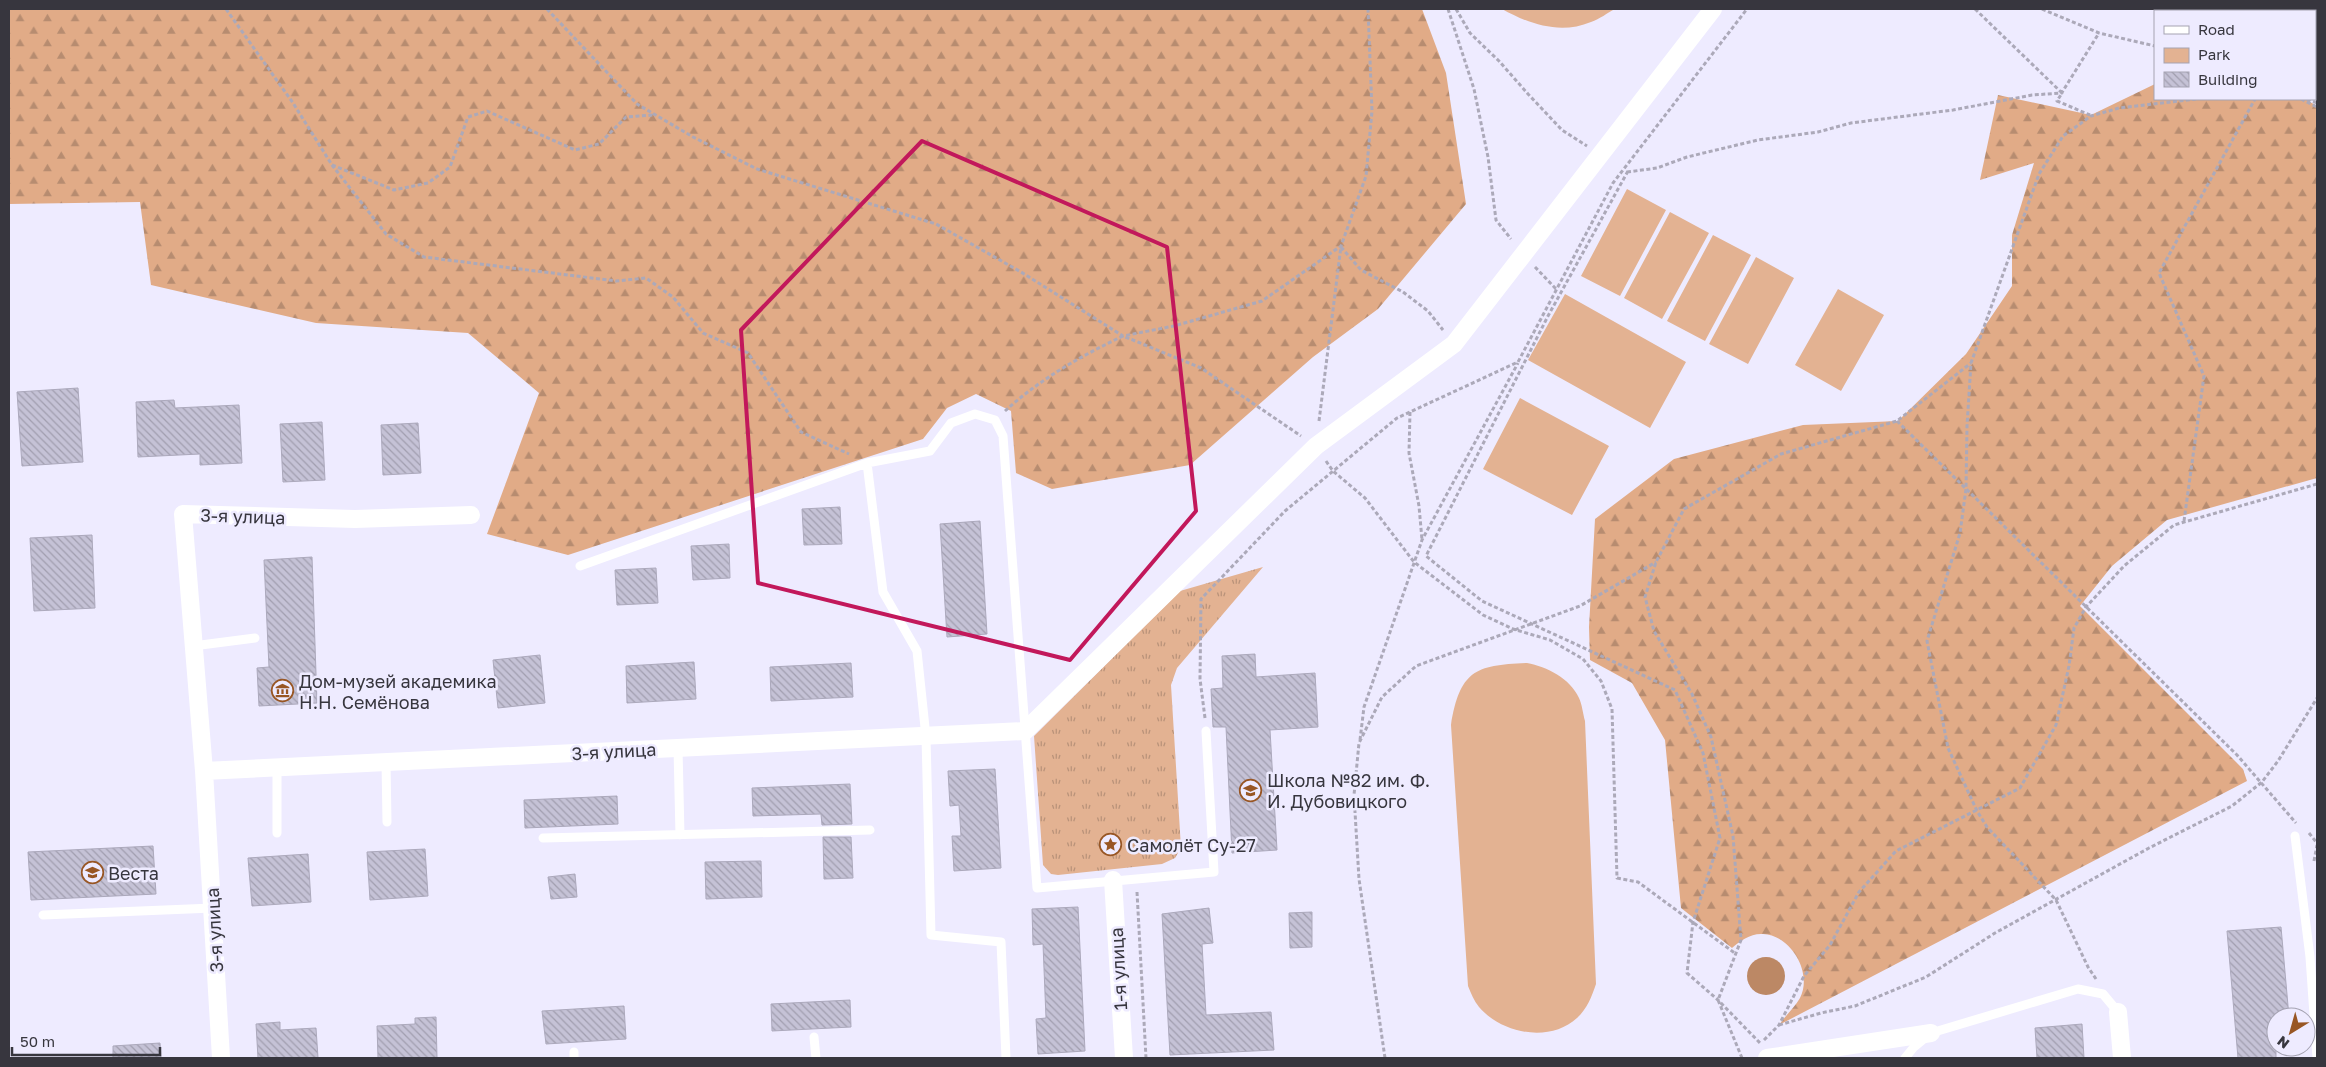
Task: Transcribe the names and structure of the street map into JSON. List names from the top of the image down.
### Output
{
  "streets": {
    "street": ["3-я улица", "1-я улица"]
  },
  "places": {
    "museum": ["Дом-музей академика Н.Н. Семёнова"],
    "school or university": ["Школа №82 им. Ф. И. Дубовицкого", "Веста"],
    "place": ["Самолёт Су-27"]
  },
  "legend": ["Road", "Park", "Building"],
  "scale_bar": "50 m",
  "north": "bottom left"
}
